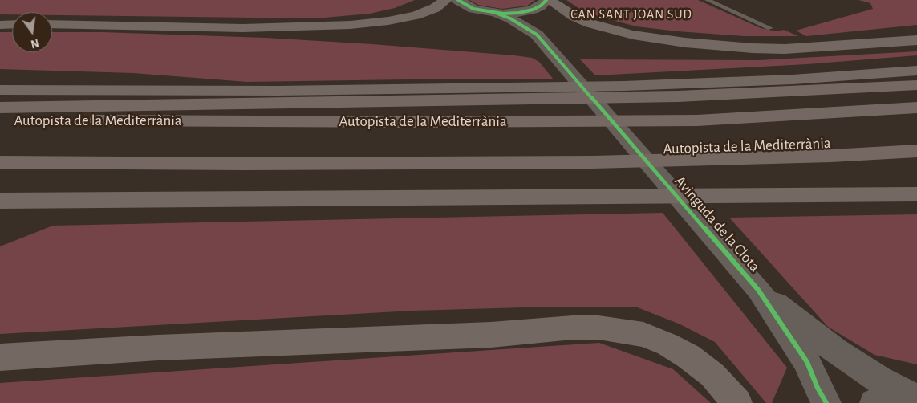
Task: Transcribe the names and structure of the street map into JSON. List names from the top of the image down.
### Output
{
  "streets": {
    "highway": ["Autopista de la Mediterrània"],
    "street": ["Avinguda de la Clota"]
  },
  "districts": ["CAN SANT JOAN SUD"],
  "north": "bottom"
}
